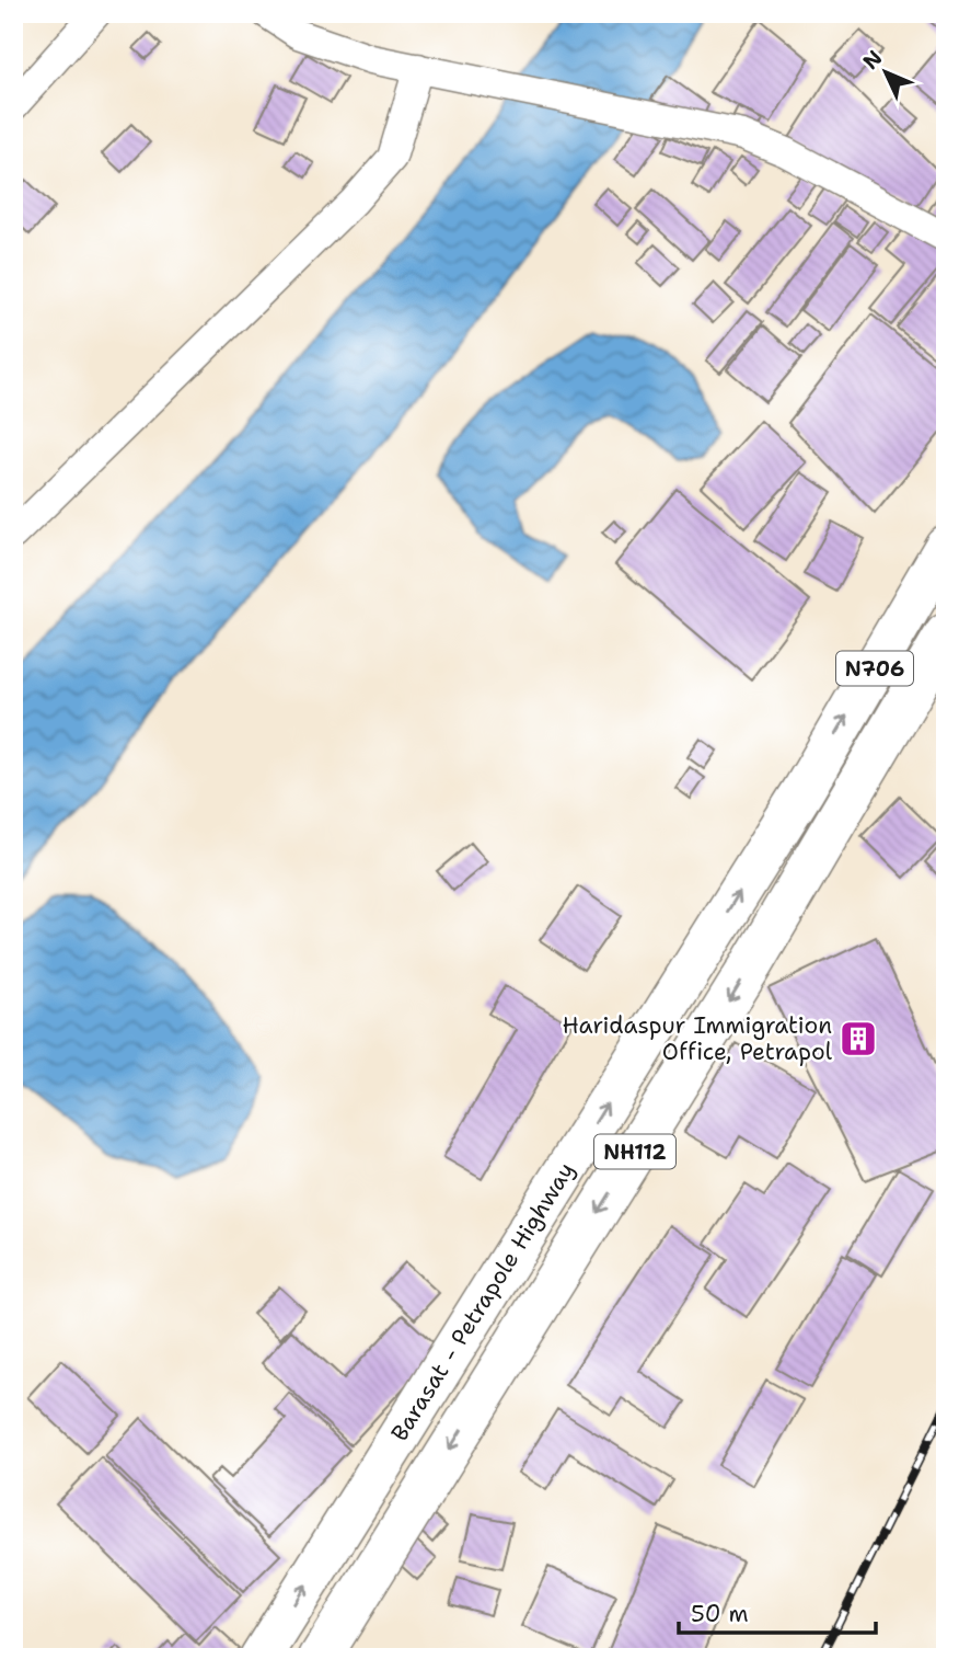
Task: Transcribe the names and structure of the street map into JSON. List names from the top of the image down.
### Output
{
  "streets": {
    "highway": ["N706", "NH112", "Barasat - Petrapole Highway"]
  },
  "crossings": [
    ["N706", "NH112"],
    ["N706", "Barasat - Petrapole Highway"]
  ],
  "places": {
    "building": ["Haridaspur Immigration Office, Petrapol"]
  },
  "scale_bar": "50 m",
  "north": "top left"
}
